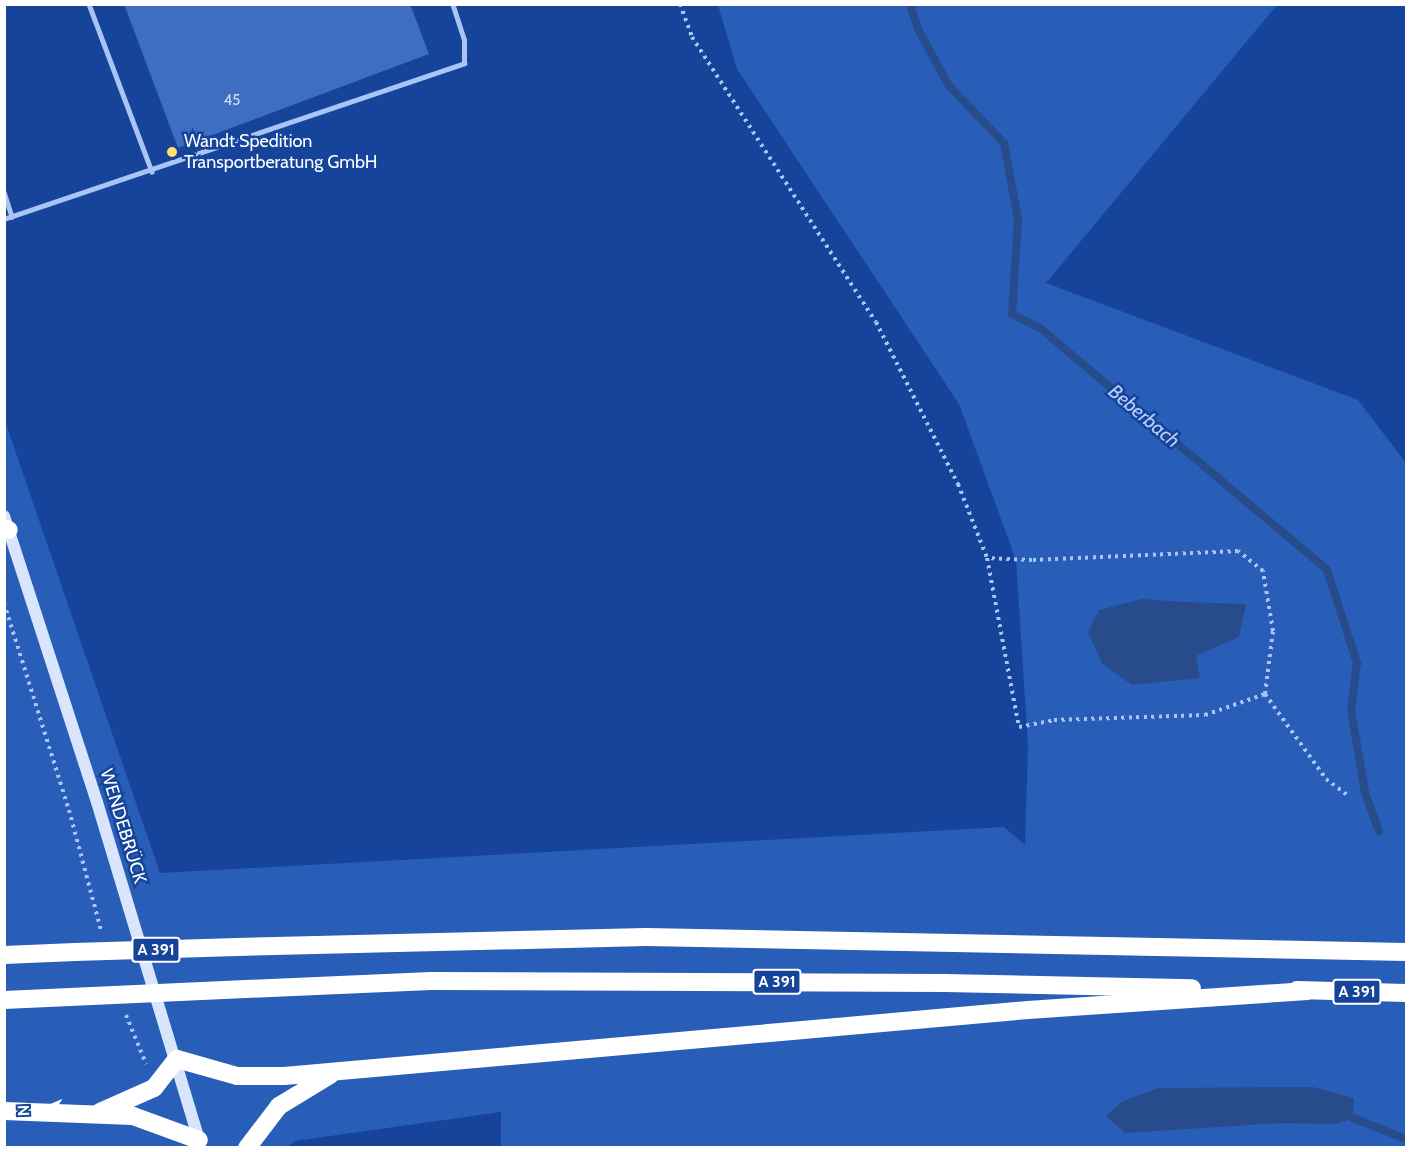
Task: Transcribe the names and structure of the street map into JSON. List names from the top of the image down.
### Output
{
  "streets": {
    "highway": ["A 391"],
    "main road": ["WENDEBRÜCK"]
  },
  "water": ["Beberbach"],
  "places": ["Wandt Spedition Transportberatung GmbH"],
  "house_numbers": ["45"],
  "north": "left"
}
